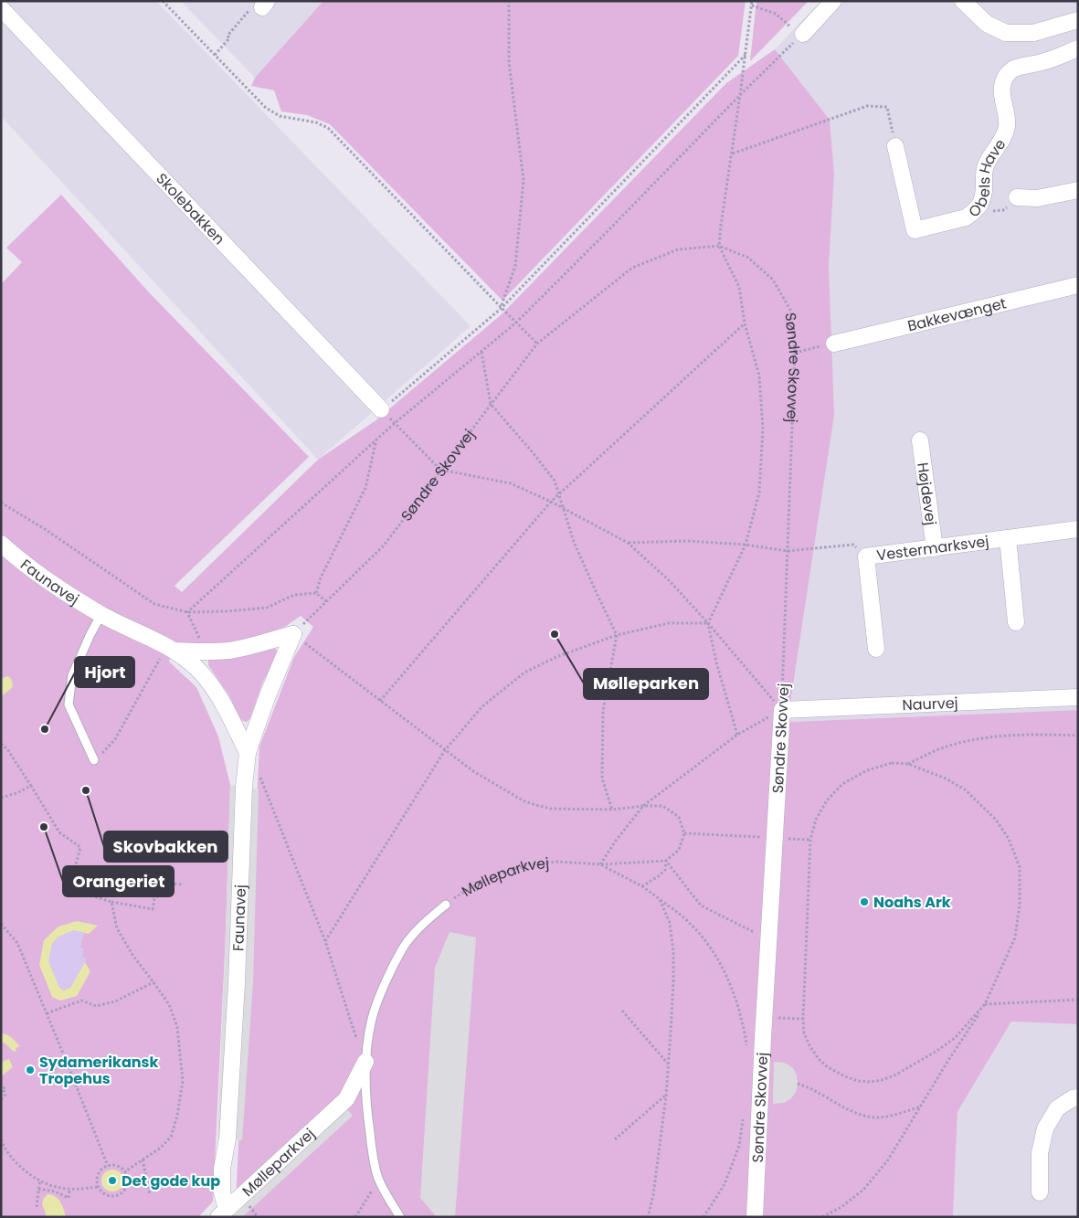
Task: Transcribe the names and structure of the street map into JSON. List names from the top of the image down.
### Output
{
  "streets": {
    "street": [
      "Obels Have",
      "Skolebakken",
      "Bakkevænget",
      "Søndre Skovvej",
      "Højdevej",
      "Vestermarksvej",
      "Faunavej",
      "Naurvej",
      "Mølleparkvej"
    ]
  },
  "crossings": [
    ["Søndre Skovvej", "Faunavej"],
    ["Søndre Skovvej", "Naurvej"],
    ["Højdevej", "Vestermarksvej"],
    ["Faunavej", "Mølleparkvej"]
  ],
  "places": [
    "Mølleparken",
    "Hjort",
    "Skovbakken",
    "Orangeriet",
    "Noahs Ark",
    "Sydamerikansk Tropehus",
    "Det gode kup"
  ]
}
